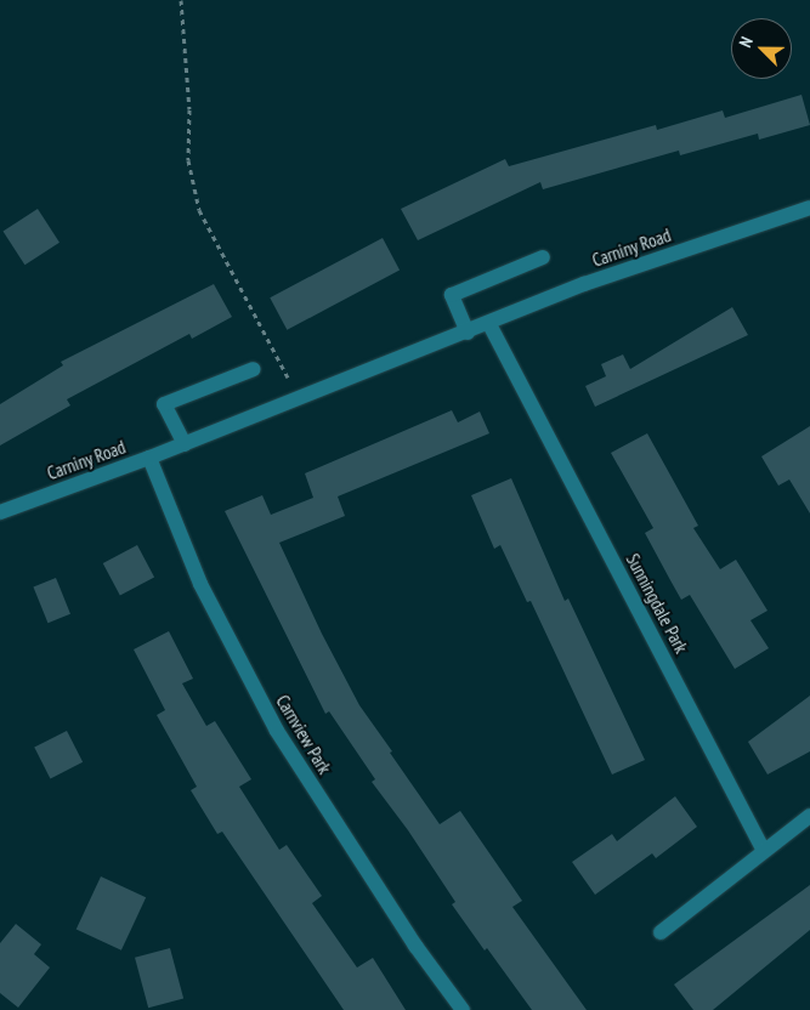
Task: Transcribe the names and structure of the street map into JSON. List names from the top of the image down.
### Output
{
  "streets": {
    "street": ["Carniny Road", "Sunningdale Park", "Carnview Park"]
  },
  "crossings": [
    ["Carniny Road", "Sunningdale Park"],
    ["Carniny Road", "Carnview Park"]
  ],
  "north": "top left"
}
